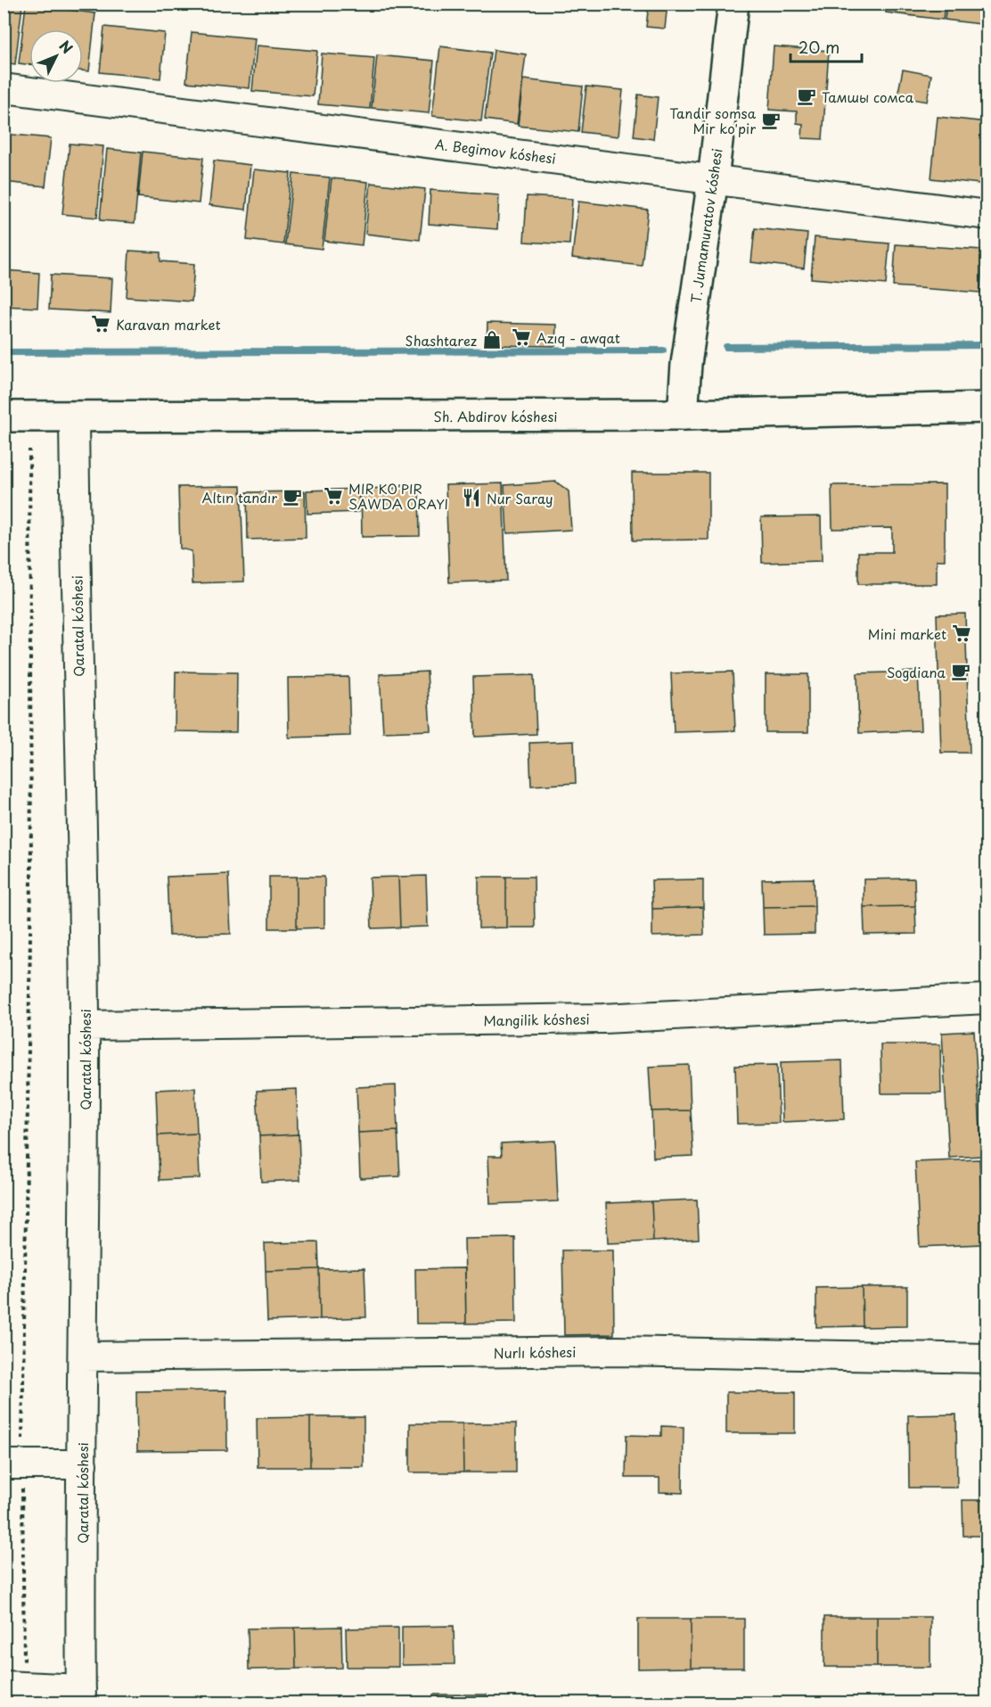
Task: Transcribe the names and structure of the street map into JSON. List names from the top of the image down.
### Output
{
  "streets": {
    "main road": ["T. Jumamuratov kóshesi", "Sh. Abdirov kóshesi"],
    "street": [
      "A. Begimov kóshesi",
      "Qaratal kóshesi",
      "Mangilik kóshesi",
      "Nurlı kóshesi"
    ]
  },
  "crossings": [
    ["A. Begimov kóshesi", "T. Jumamuratov kóshesi"],
    ["T. Jumamuratov kóshesi", "Sh. Abdirov kóshesi"],
    ["Sh. Abdirov kóshesi", "Qaratal kóshesi"],
    ["Qaratal kóshesi", "Mangilik kóshesi"],
    ["Qaratal kóshesi", "Nurlı kóshesi"]
  ],
  "places": {
    "cafe": [
      "Тамшы сомса",
      "Tandir somsa Mir ko'pir",
      "Altın tandır",
      "Sogdiana"
    ],
    "supermarket": [
      "Karavan market",
      "Azıq - awqat",
      "MIR KO'PIR SAWDA ORAYI",
      "Mini market"
    ],
    "shop": ["Shashtarez"],
    "restaurant": ["Nur Saray"]
  },
  "scale_bar": "20 m",
  "north": "top right"
}
